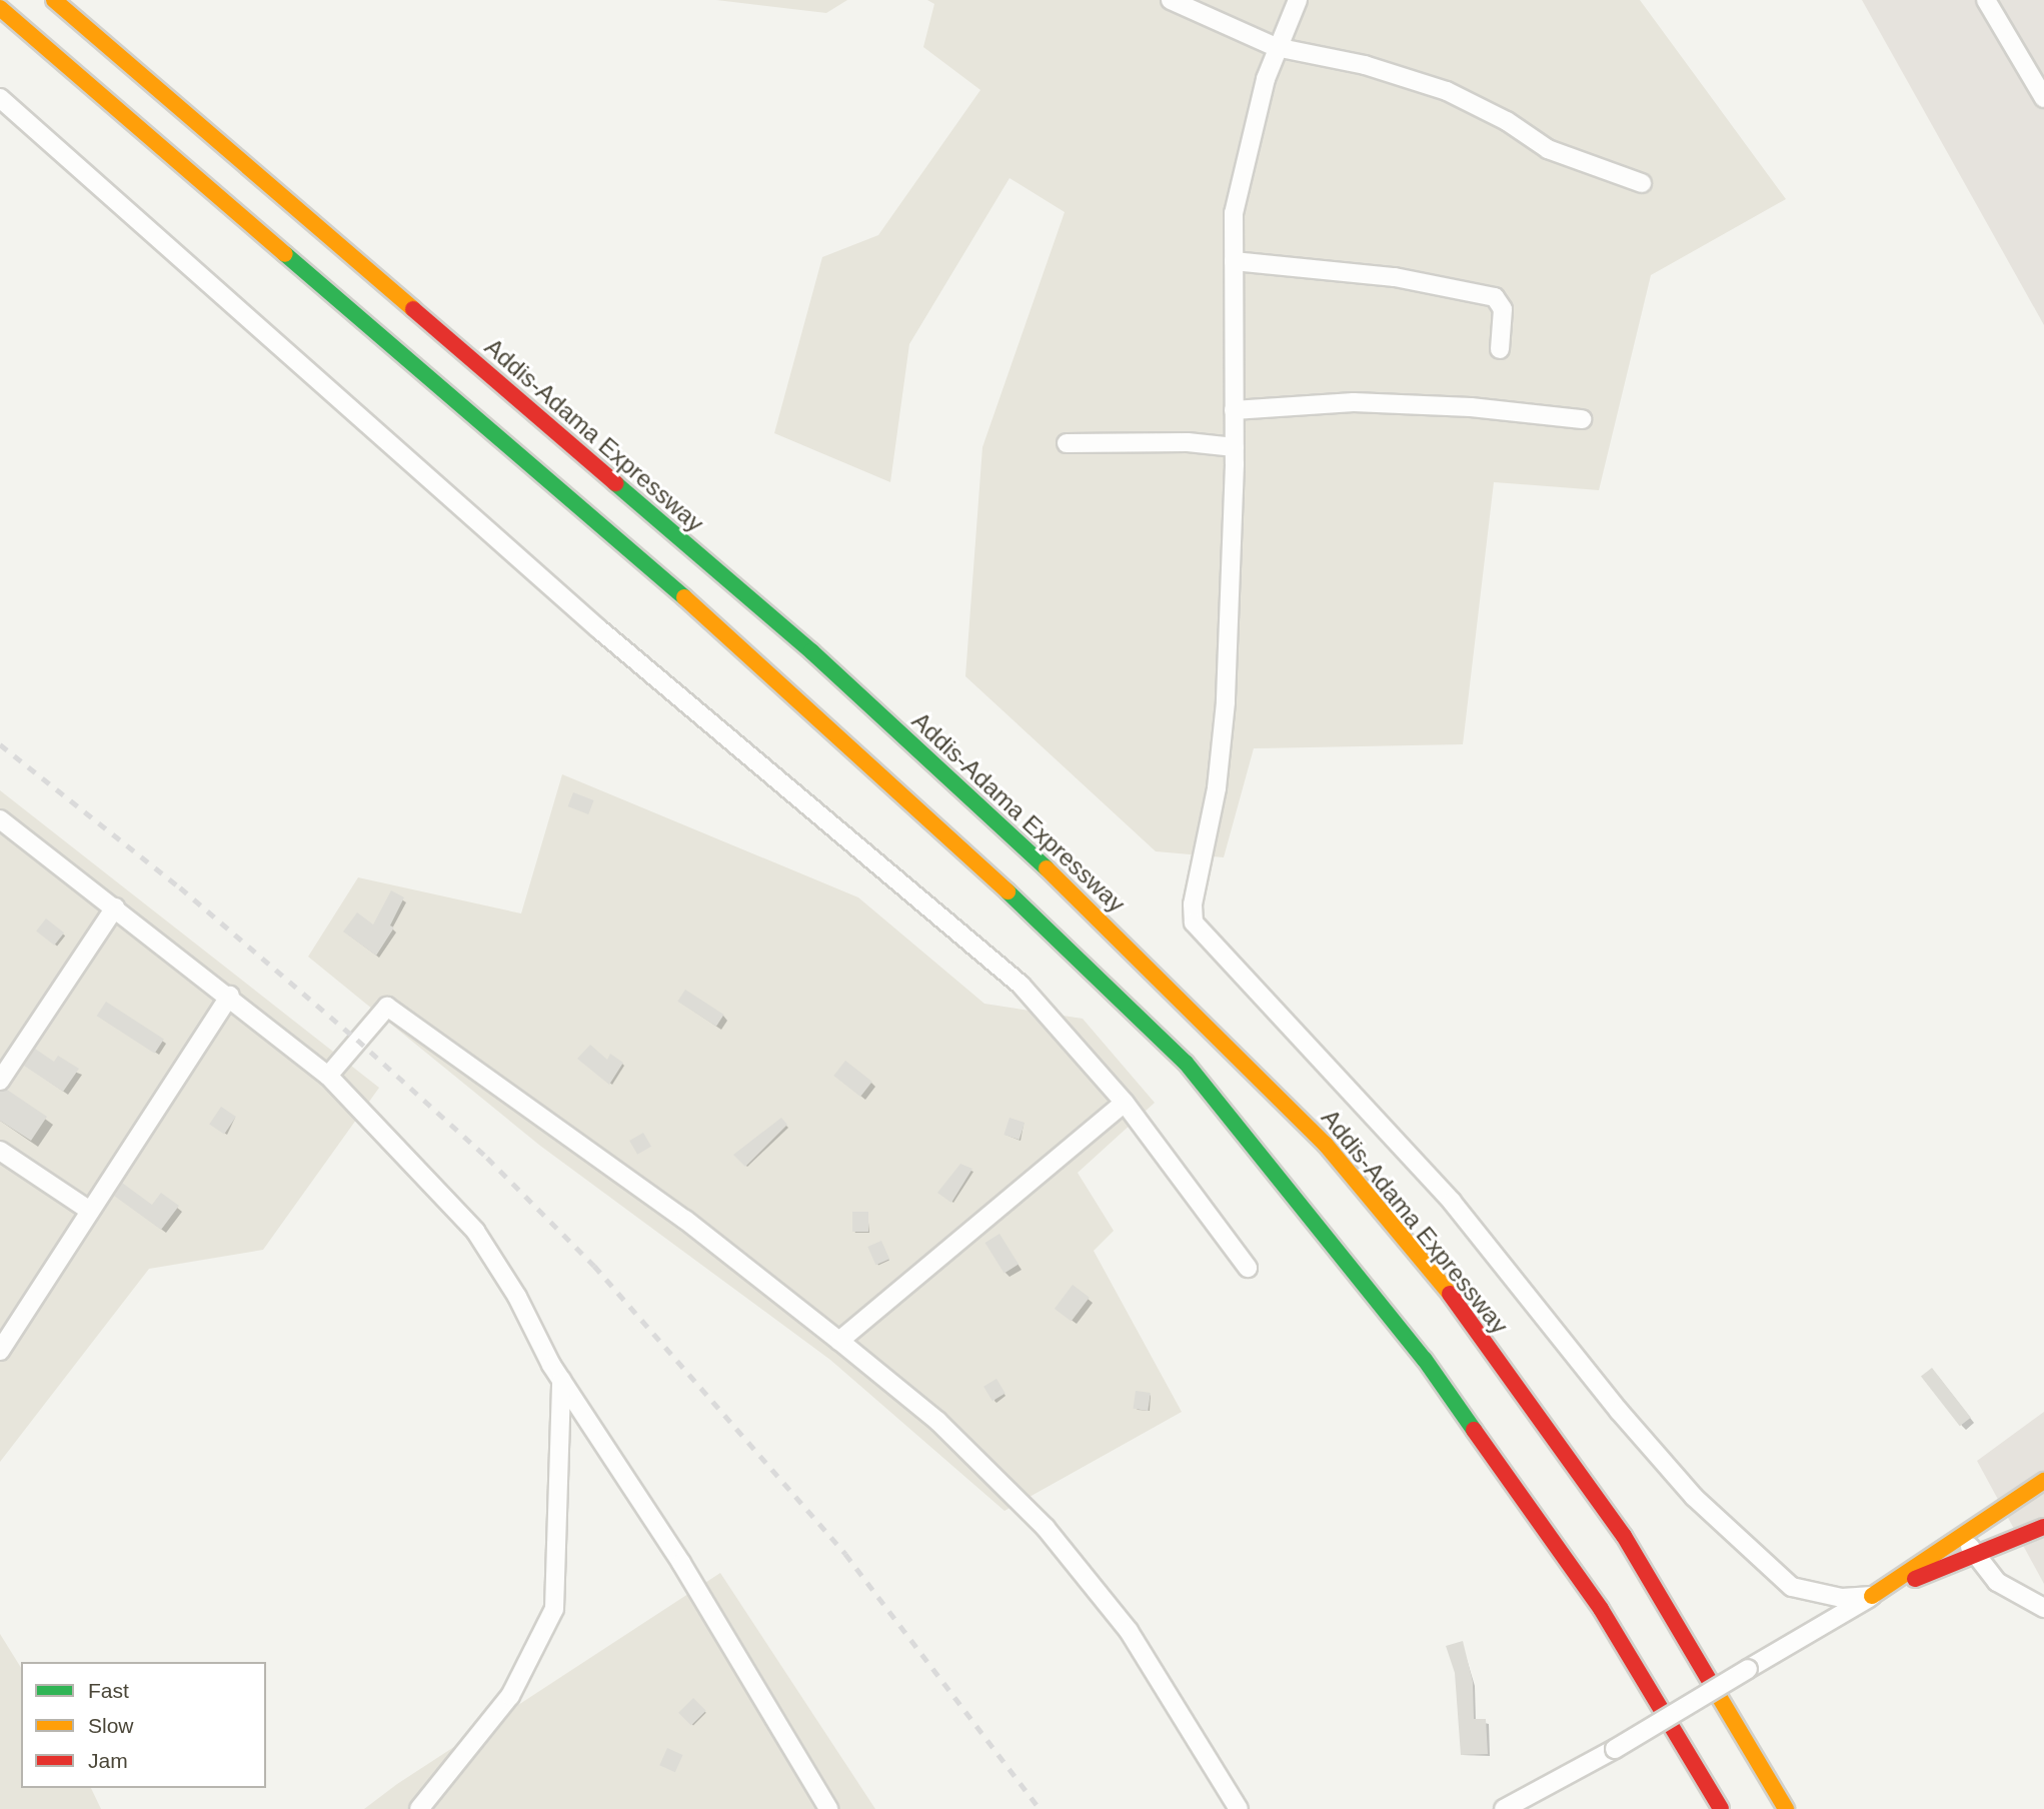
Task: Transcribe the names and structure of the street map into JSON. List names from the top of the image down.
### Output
{
  "streets": {
    "main road": ["Addis-Adama Expressway"]
  },
  "legend": ["Fast", "Slow", "Jam"]
}
